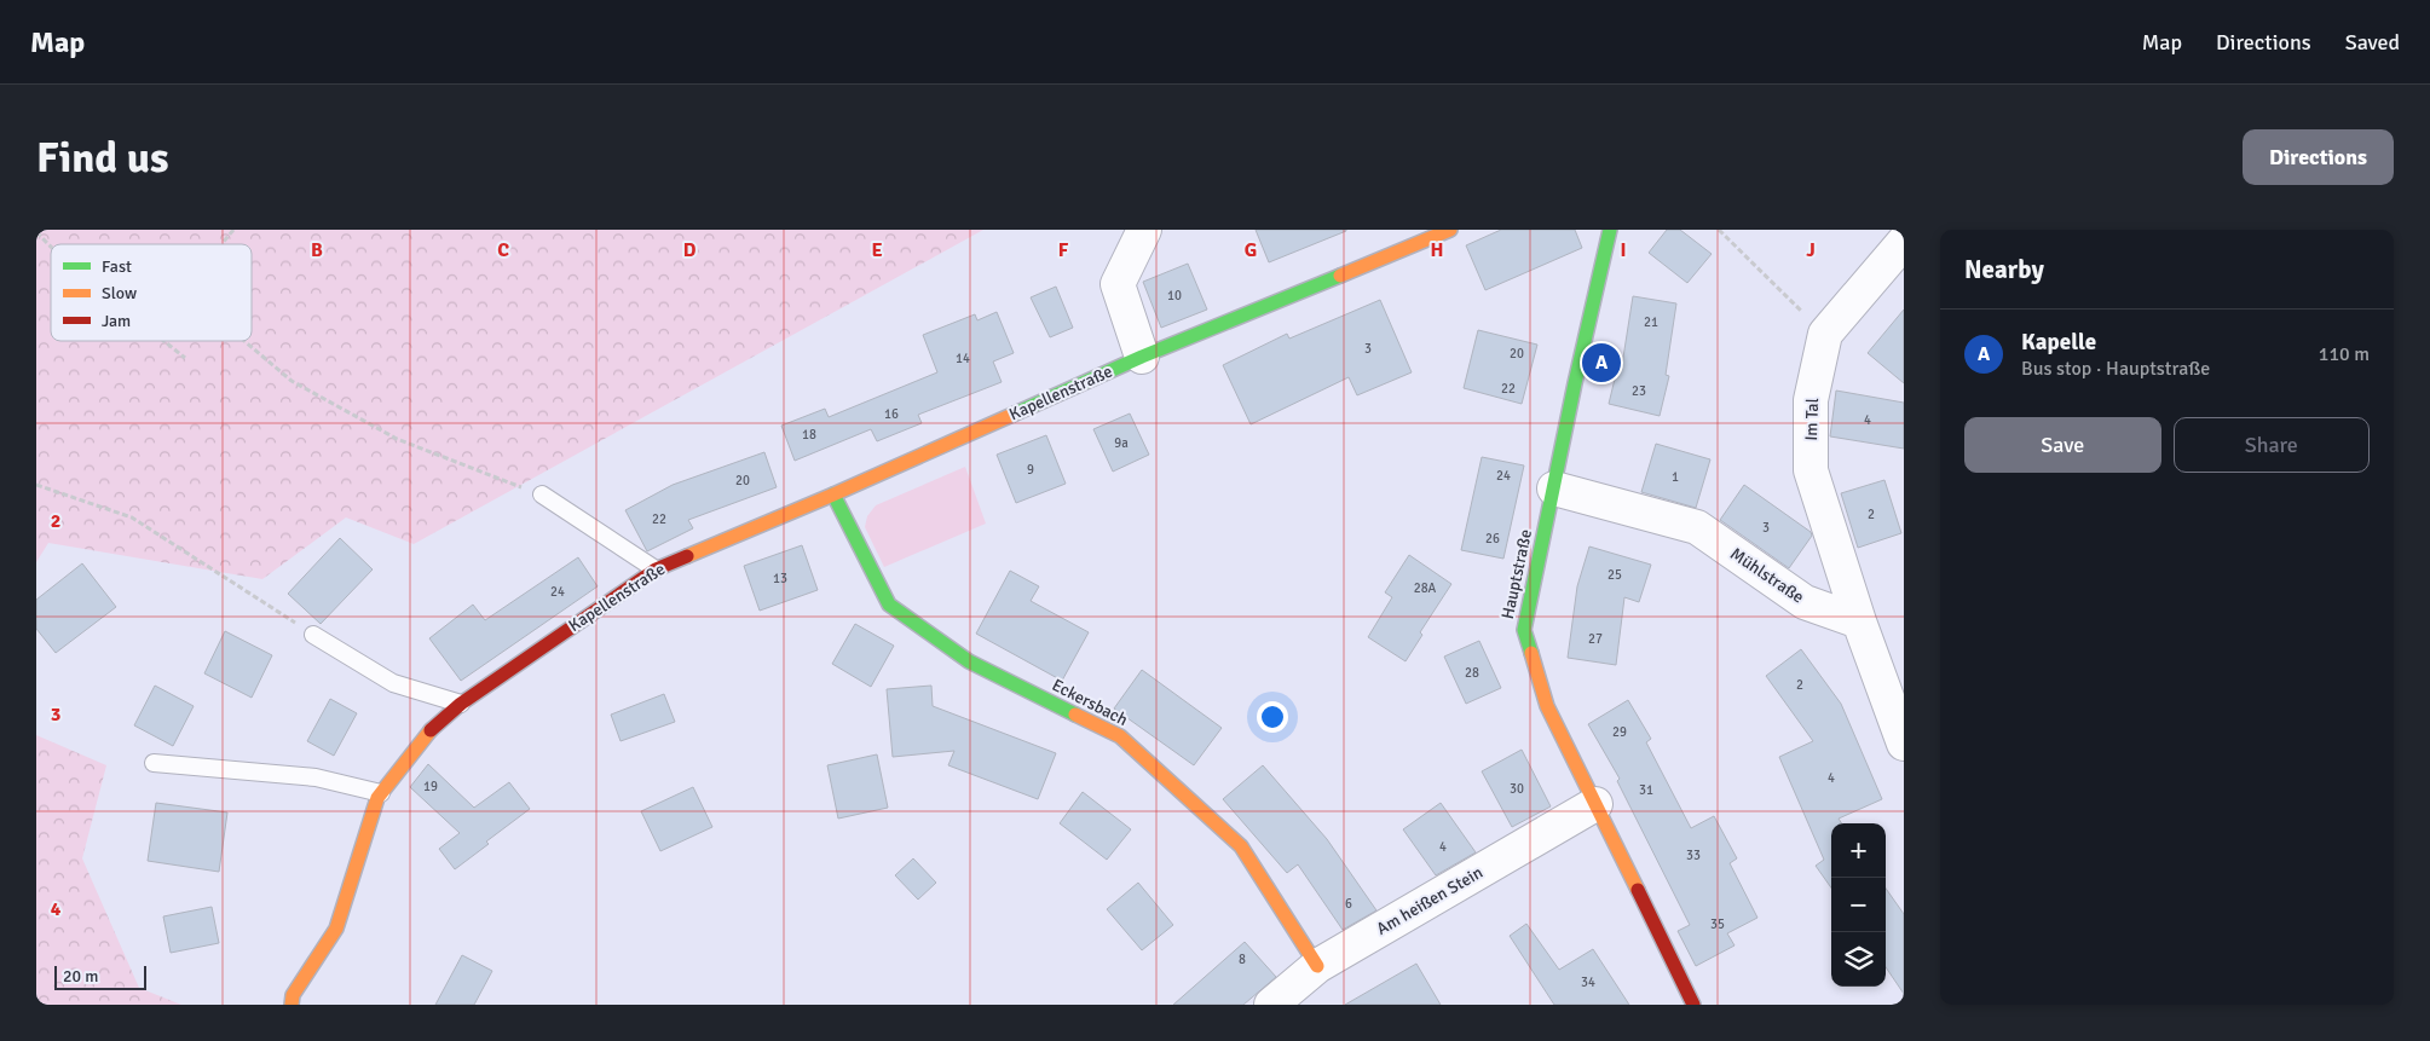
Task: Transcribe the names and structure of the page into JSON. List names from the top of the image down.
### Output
{
  "streets": {
    "street": [
      "Kapellenstraße",
      "Im Tal",
      "Hauptstraße",
      "Mühlstraße",
      "Eckersbach",
      "Am heißen Stein"
    ]
  },
  "crossings": [
    ["Kapellenstraße", "Eckersbach"],
    ["Im Tal", "Mühlstraße"],
    ["Hauptstraße", "Mühlstraße"],
    ["Hauptstraße", "Am heißen Stein"],
    ["Eckersbach", "Am heißen Stein"]
  ],
  "house_numbers": [
    "10",
    "21",
    "3",
    "20",
    "14",
    "22",
    "23",
    "16",
    "4",
    "18",
    "9a",
    "9",
    "24",
    "1",
    "20",
    "2",
    "22",
    "3",
    "26",
    "25",
    "13",
    "28A",
    "24",
    "27",
    "28",
    "2",
    "29",
    "4",
    "19",
    "30",
    "31",
    "4",
    "33",
    "6",
    "35",
    "8",
    "34"
  ],
  "legend": ["Fast", "Slow", "Jam"],
  "scale_bar": "20 m",
  "page": {
    "header": "Map",
    "nav": ["Map", "Directions", "Saved"],
    "buttons": [
      "Directions",
      ["Save", "Share"]
    ],
    "title": "Find us",
    "heading": "Nearby",
    "list": [
      {
        "mark": "A",
        "name": "Kapelle",
        "note": "Bus stop · Hauptstraße",
        "value": "110 m"
      }
    ],
    "pins": "A",
    "map_buttons": ["+", "−"],
    "scale": "20 m"
  },
  "grid": {
    "columns": [
      "B",
      "C",
      "D",
      "E",
      "F",
      "G",
      "H",
      "I",
      "J"
    ],
    "rows": ["2", "3", "4"]
  }
}
